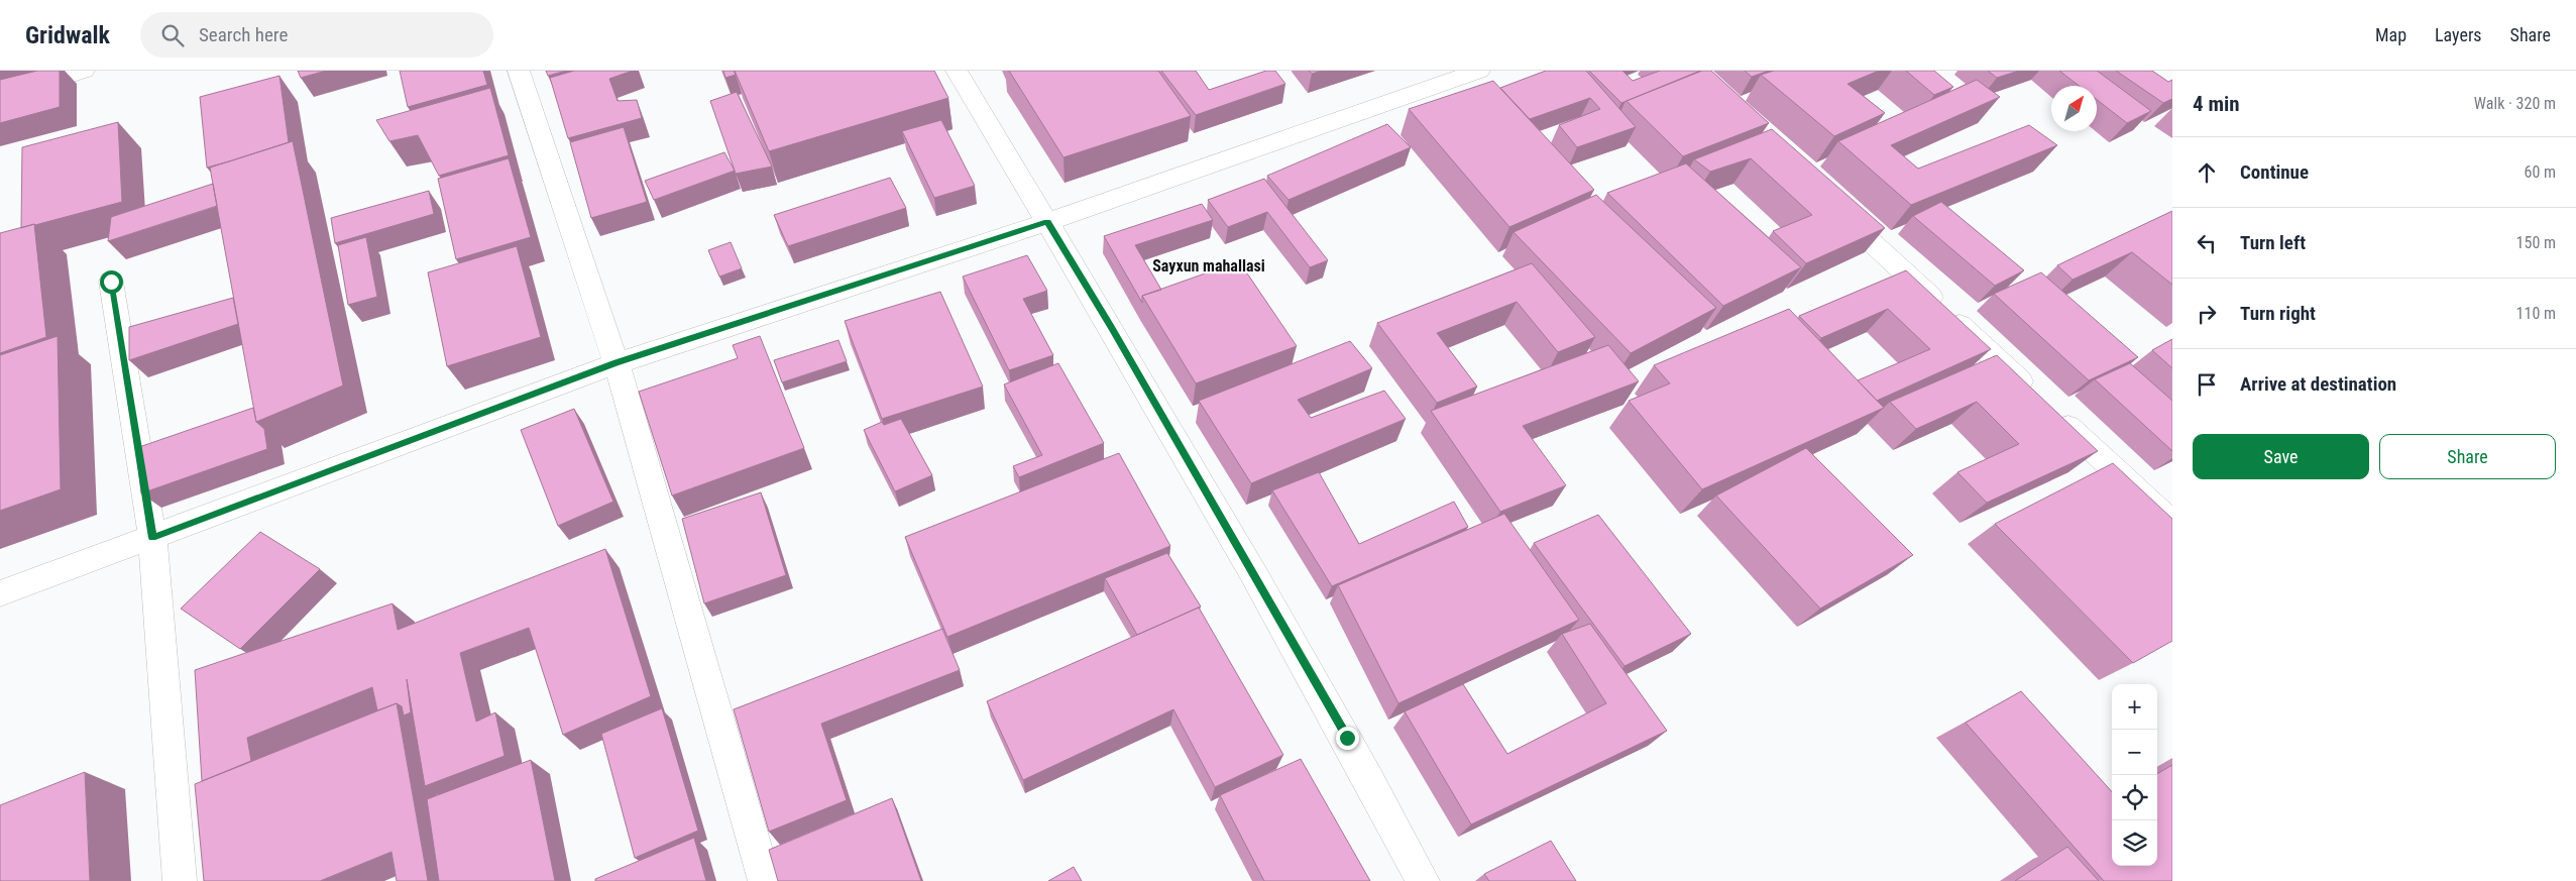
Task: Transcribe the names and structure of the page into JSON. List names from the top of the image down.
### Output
{
  "districts": ["Sayxun mahallasi"],
  "north": "top right",
  "page": {
    "header": "Gridwalk",
    "search": "Search here",
    "nav": ["Map", "Layers", "Share"],
    "heading": ["4 min", "Walk · 320 m"],
    "list": [
      ["Continue", "60 m"],
      ["Turn left", "150 m"],
      ["Turn right", "110 m"],
      "Arrive at destination"
    ],
    "buttons": ["Save", "Share"],
    "map_buttons": ["+", "−"]
  }
}
